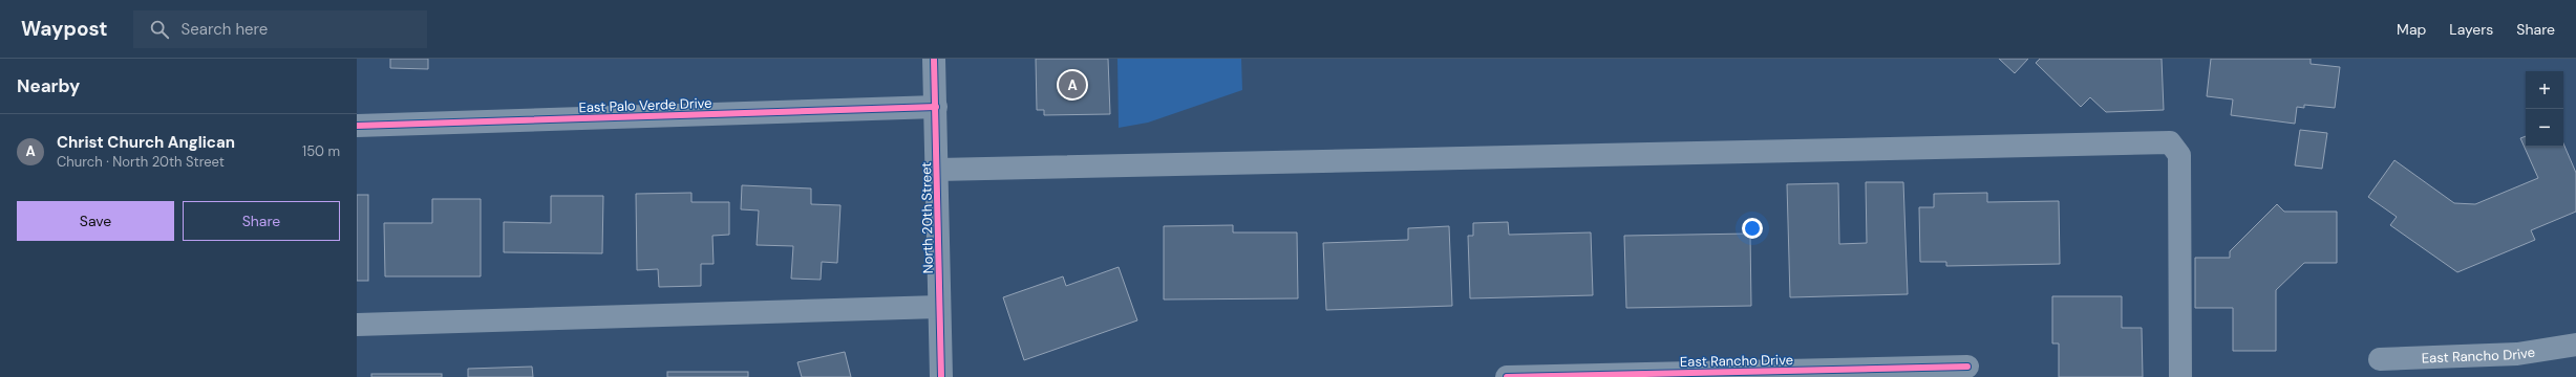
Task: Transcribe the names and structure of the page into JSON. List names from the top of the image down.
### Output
{
  "streets": {
    "street": ["East Palo Verde Drive", "North 20th Street", "East Rancho Drive"]
  },
  "crossings": [
    ["East Palo Verde Drive", "North 20th Street"]
  ],
  "page": {
    "header": "Waypost",
    "search": "Search here",
    "nav": ["Map", "Layers", "Share"],
    "heading": "Nearby",
    "pins": "A",
    "map_buttons": ["+", "−"],
    "list": [
      {
        "mark": "A",
        "name": "Christ Church Anglican",
        "note": "Church · North 20th Street",
        "value": "150 m"
      }
    ],
    "buttons": ["Save", "Share"]
  }
}
